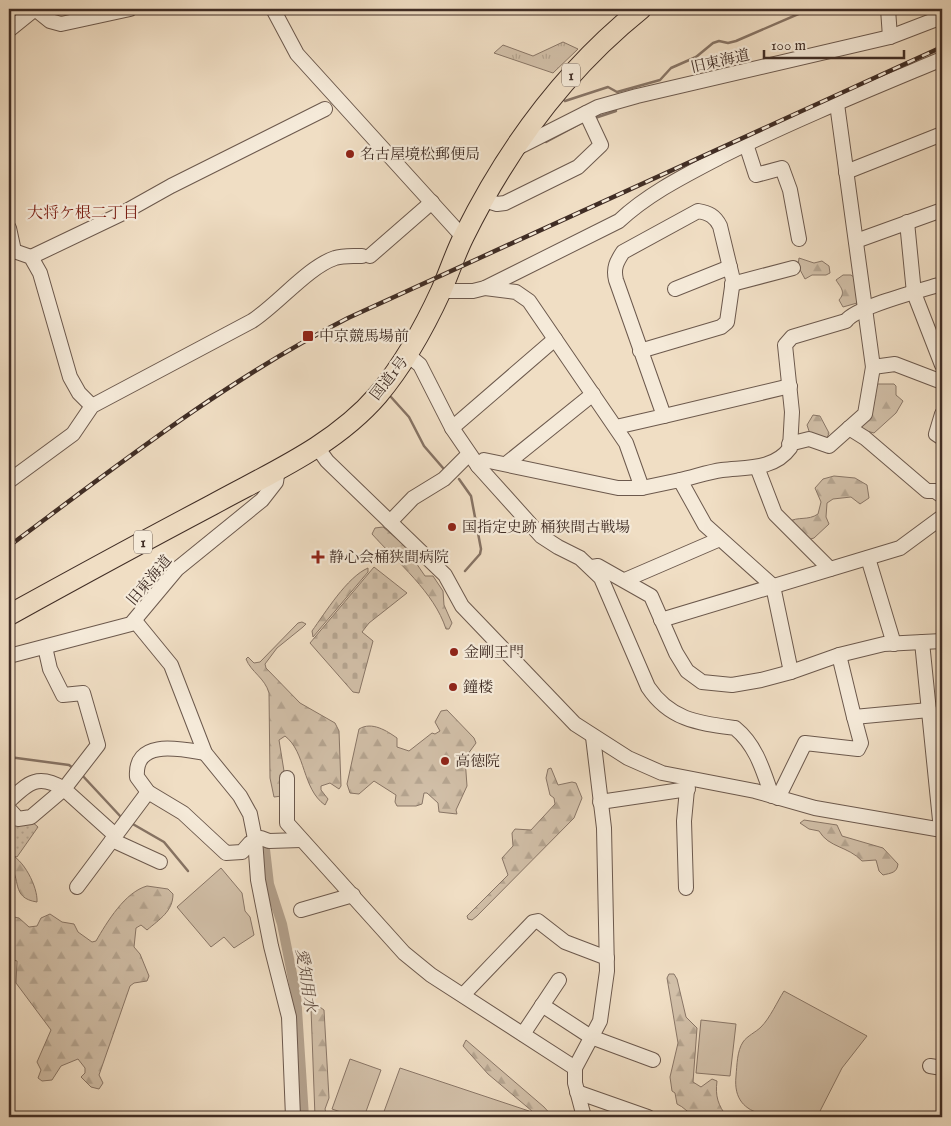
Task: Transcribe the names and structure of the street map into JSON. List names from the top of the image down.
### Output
{
  "streets": {
    "highway": ["1", "国道1号"],
    "street": ["旧東海道"]
  },
  "crossings": [
    ["旧東海道", "国道1号"]
  ],
  "districts": ["大将ケ根二丁目"],
  "water": ["愛知用水"],
  "places": {
    "other": [
      "名古屋境松郵便局",
      "国指定史跡 桶狭間古戦場",
      "金剛王門",
      "鐘楼",
      "高徳院"
    ],
    "transit": ["中京競馬場前"],
    "health": ["静心会桶狭間病院"]
  },
  "scale_bar": "100 m"
}
